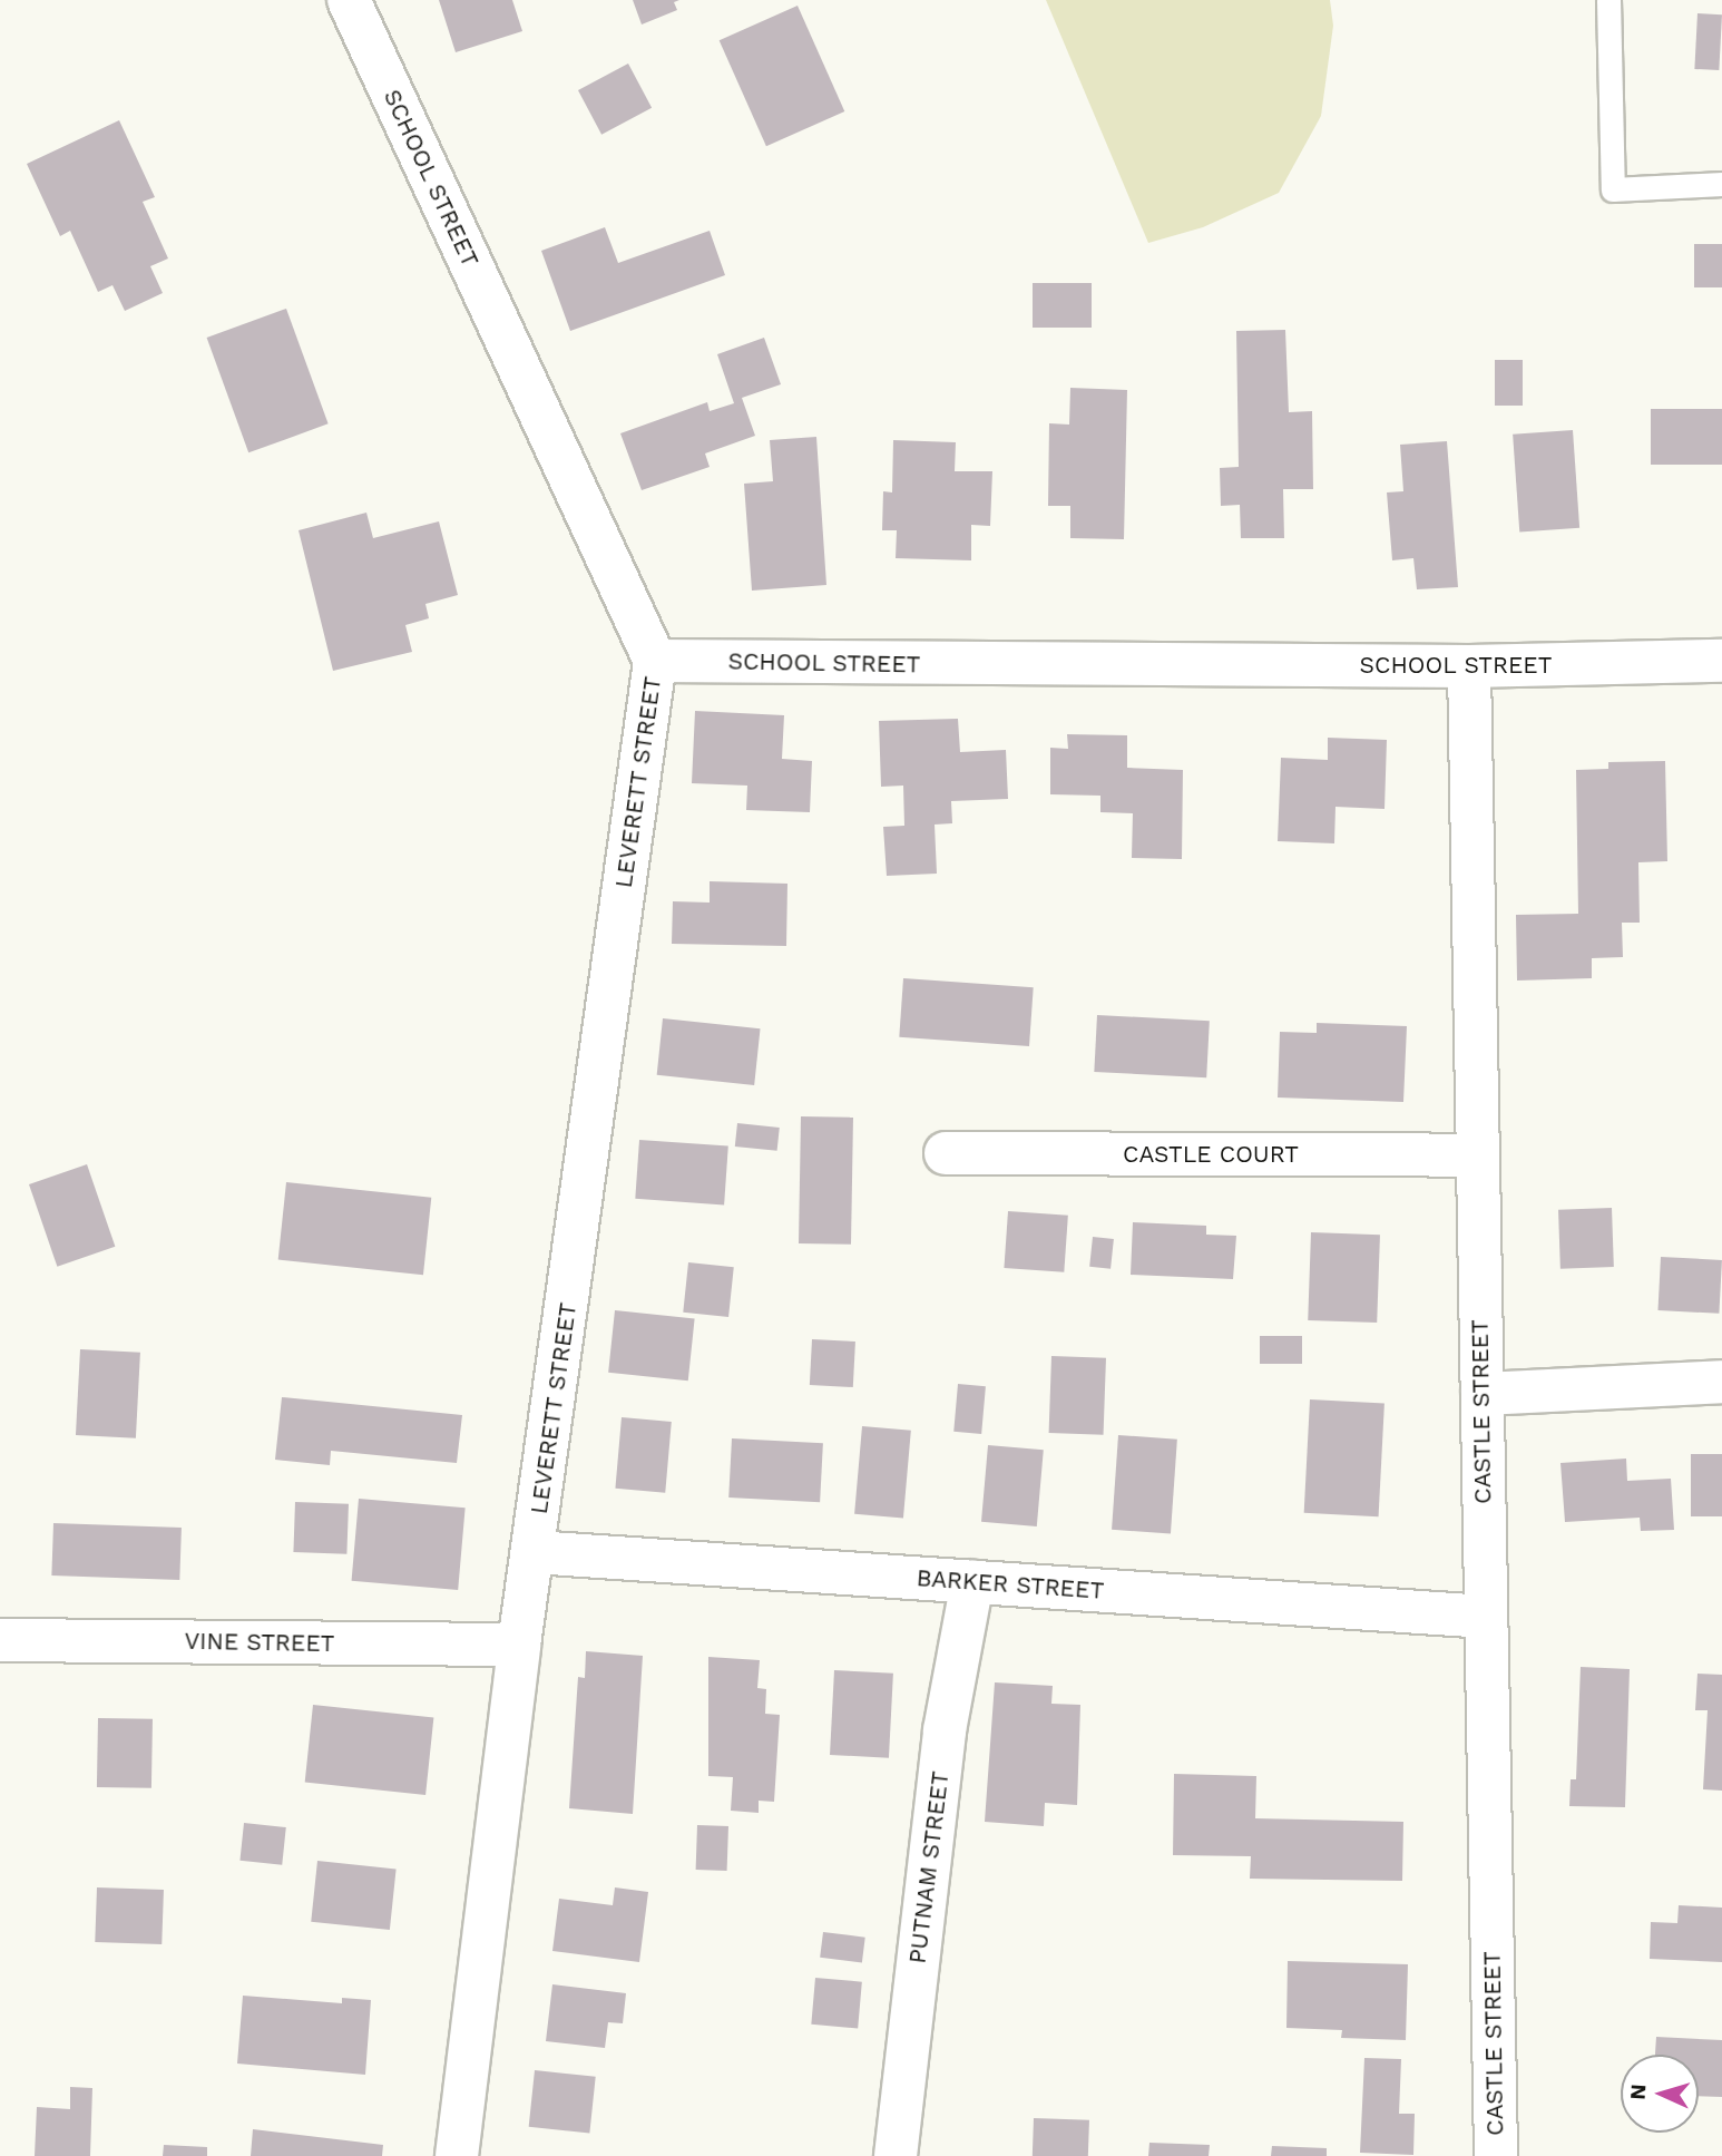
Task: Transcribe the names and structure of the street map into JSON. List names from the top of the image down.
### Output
{
  "streets": {
    "street": [
      "SCHOOL STREET",
      "LEVERETT STREET",
      "CASTLE COURT",
      "CASTLE STREET",
      "BARKER STREET",
      "VINE STREET",
      "PUTNAM STREET"
    ]
  },
  "crossings": [
    ["SCHOOL STREET", "LEVERETT STREET"],
    ["SCHOOL STREET", "CASTLE STREET"],
    ["LEVERETT STREET", "BARKER STREET"],
    ["LEVERETT STREET", "VINE STREET"],
    ["CASTLE COURT", "CASTLE STREET"],
    ["CASTLE STREET", "BARKER STREET"],
    ["BARKER STREET", "PUTNAM STREET"]
  ],
  "north": "left"
}
